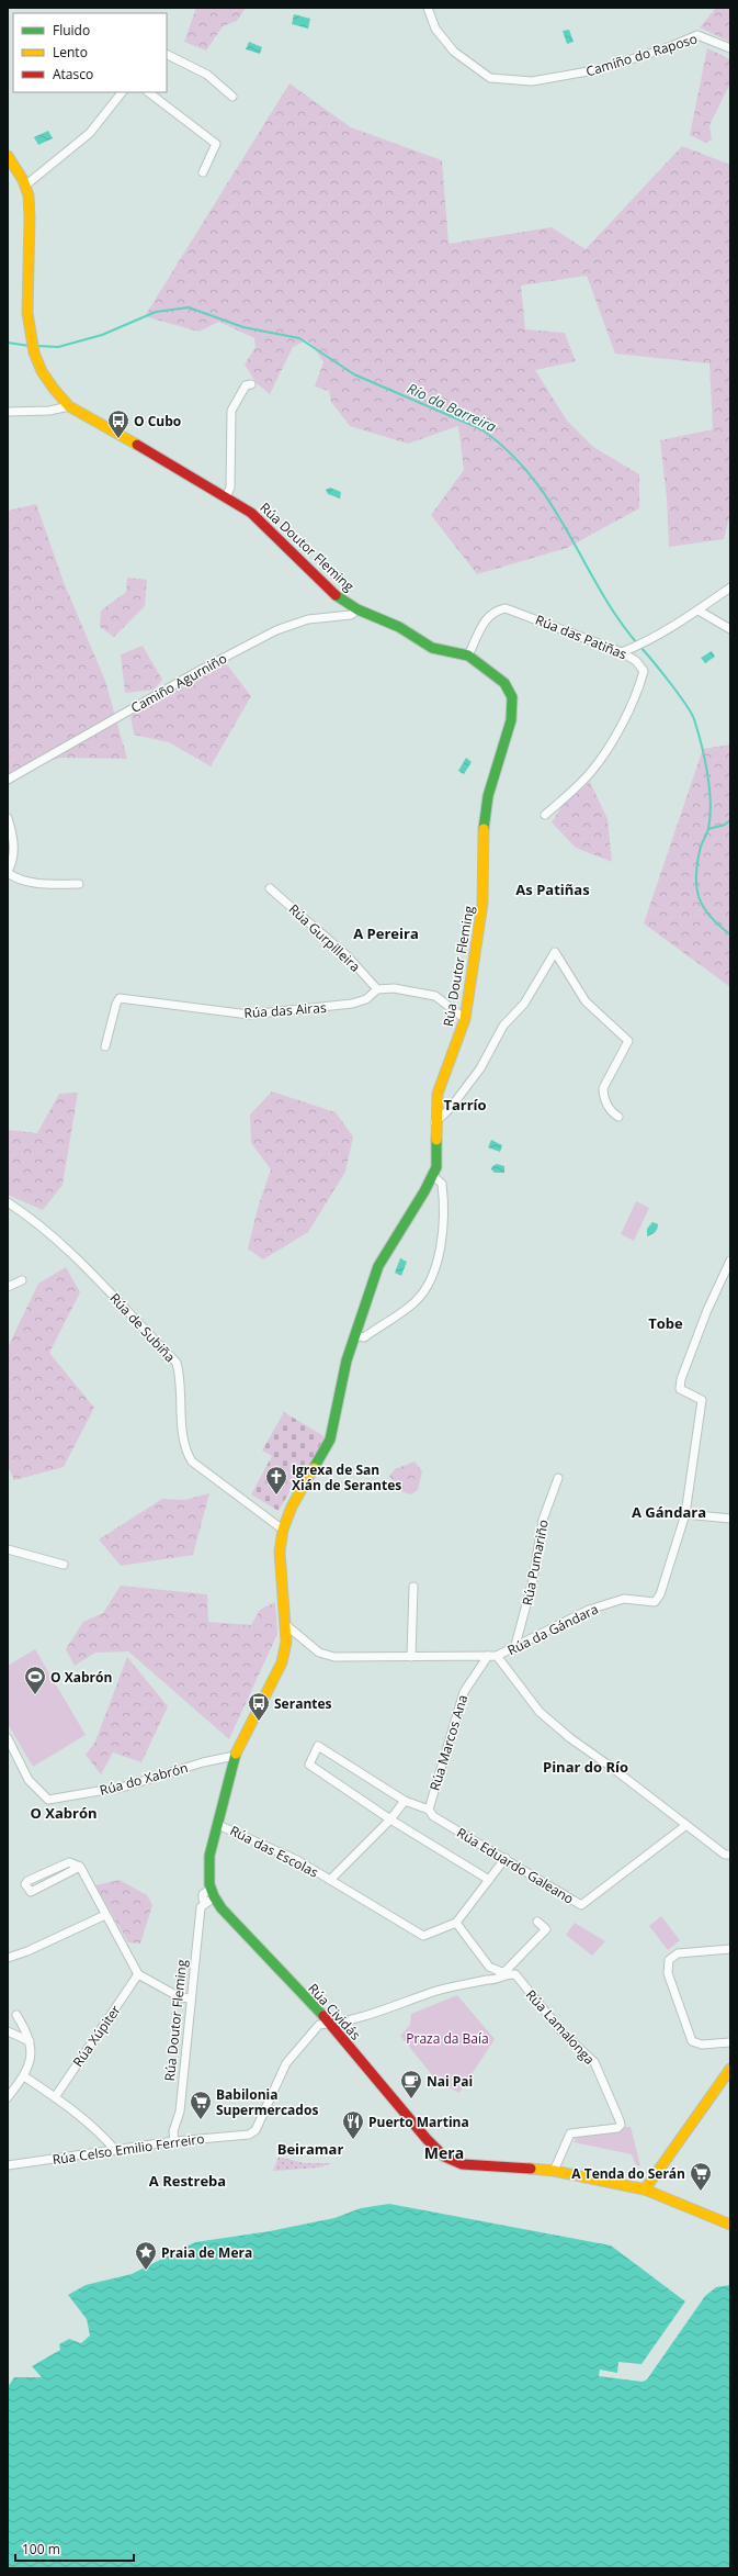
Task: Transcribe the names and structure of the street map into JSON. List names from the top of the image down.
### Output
{
  "streets": {
    "main road": ["Rúa Doutor Fleming", "Rúa Cividás"],
    "street": [
      "Camiño do Raposo",
      "Rúa das Patiñas",
      "Camiño Agurniño",
      "Rúa Gurpilleira",
      "Rúa das Airas",
      "Rúa de Subiña",
      "Rúa Pumariño",
      "Rúa da Gándara",
      "Rúa Marcos Ana",
      "Rúa do Xabrón",
      "Rúa das Escolas",
      "Rúa Eduardo Galeano",
      "Rúa Lamalonga",
      "Rúa Xúpiter",
      "Rúa Celso Emilio Ferreiro"
    ]
  },
  "crossings": [
    ["Rúa Doutor Fleming", "Rúa das Patiñas"],
    ["Rúa Doutor Fleming", "Camiño Agurniño"],
    ["Rúa Doutor Fleming", "Rúa de Subiña"],
    ["Rúa Doutor Fleming", "Rúa do Xabrón"],
    ["Rúa Doutor Fleming", "Rúa das Escolas"],
    ["Rúa Doutor Fleming", "Rúa Cividás"],
    ["Rúa Doutor Fleming", "Rúa Celso Emilio Ferreiro"],
    ["Rúa Gurpilleira", "Rúa das Airas"],
    ["Rúa Pumariño", "Rúa da Gándara"],
    ["Rúa da Gándara", "Rúa Marcos Ana"],
    ["Rúa Marcos Ana", "Rúa Eduardo Galeano"],
    ["Rúa das Escolas", "Rúa Eduardo Galeano"],
    ["Rúa Cividás", "Rúa Lamalonga"],
    ["Rúa Lamalonga", "Rúa Celso Emilio Ferreiro"]
  ],
  "districts": [
    "As Patiñas",
    "A Pereira",
    "Tarrío",
    "Tobe",
    "A Gándara",
    "Pinar do Río",
    "O Xabrón",
    "Beiramar",
    "Mera",
    "A Restreba"
  ],
  "water": ["Río da Barreira"],
  "parks": ["Praza da Baía"],
  "places": {
    "bus stop": ["O Cubo", "Serantes"],
    "church": ["Igrexa de San Xián de Serantes"],
    "sports": ["O Xabrón"],
    "cafe": ["Nai Pai"],
    "supermarket": ["Babilonia Supermercados", "A Tenda do Serán"],
    "restaurant": ["Puerto Martina"],
    "place": ["Praia de Mera"]
  },
  "legend": ["Fluido", "Lento", "Atasco"],
  "scale_bar": "100 m"
}
